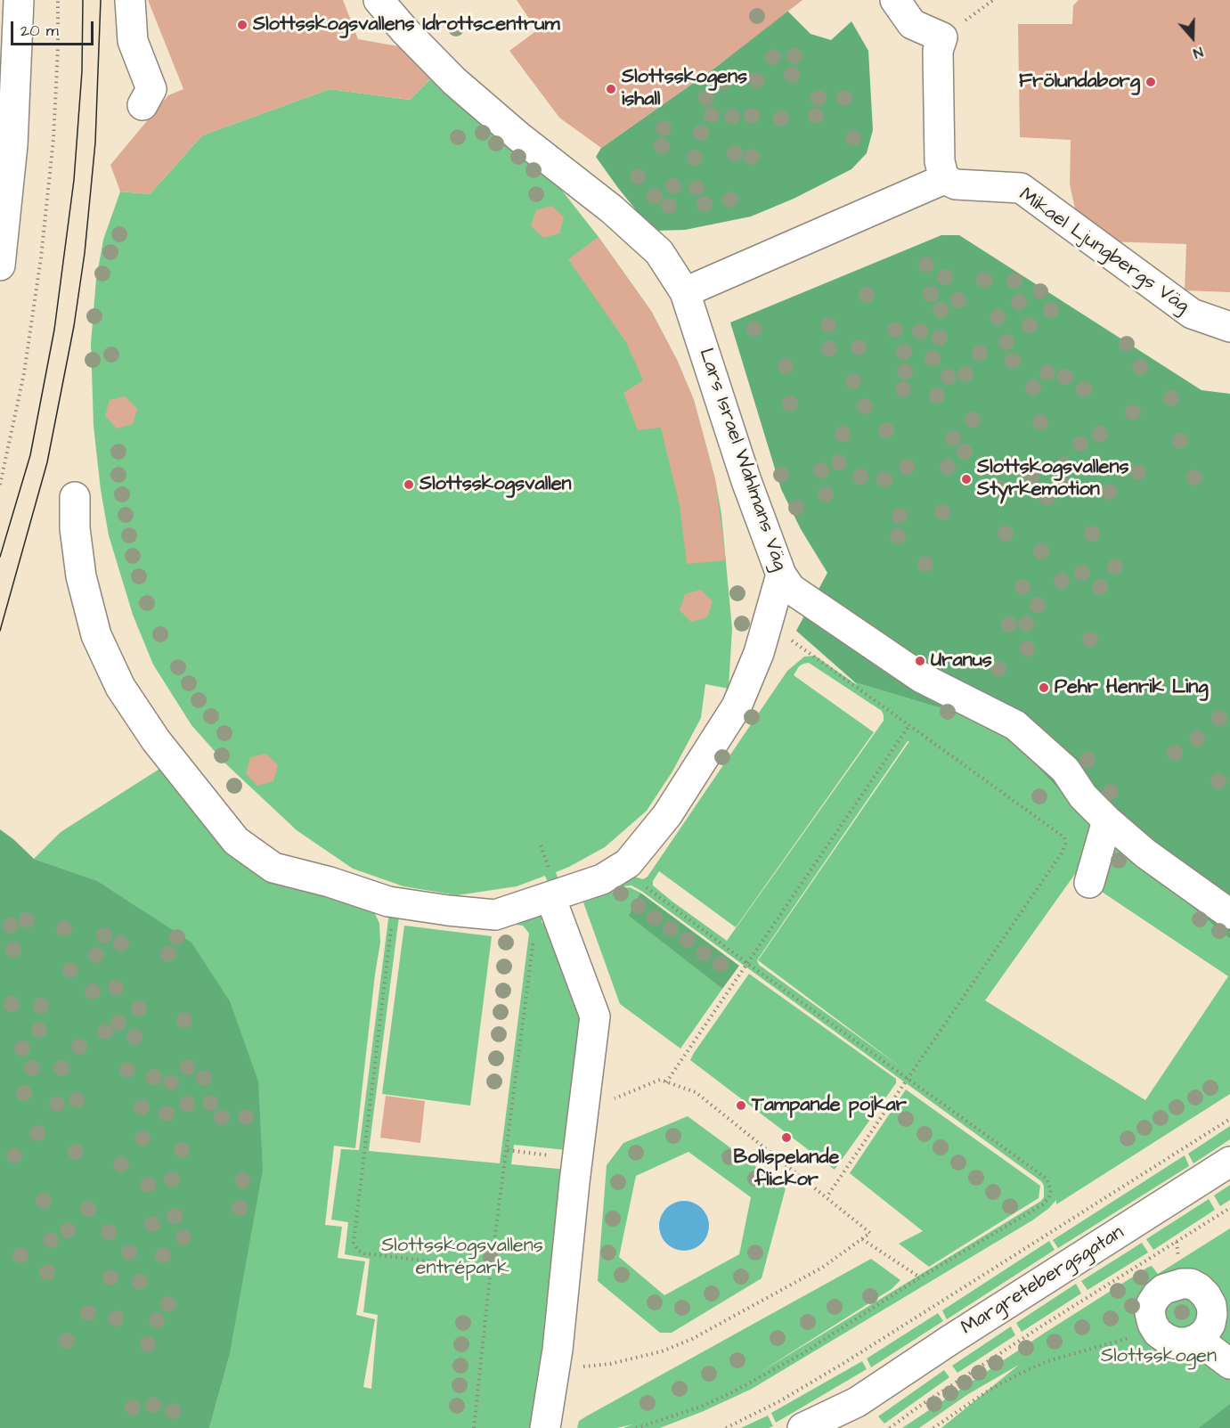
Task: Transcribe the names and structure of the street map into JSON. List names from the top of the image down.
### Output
{
  "streets": {
    "main road": ["Mikael Ljungbergs Väg", "Lars Israel Wahlmans Väg", "Margretebergsgatan"]
  },
  "parks": ["Slottsskogsvallens entrépark", "Slottsskogen"],
  "places": [
    "Slottsskogsvallens Idrottscentrum",
    "Frölundaborg",
    "Slottsskogens ishall",
    "Slottskogsvallens Styrkemotion",
    "Slottsskogsvallen",
    "Uranus",
    "Pehr Henrik Ling",
    "Tampande pojkar",
    "Bollspelande flickor"
  ],
  "scale_bar": "20 m",
  "north": "bottom"
}
